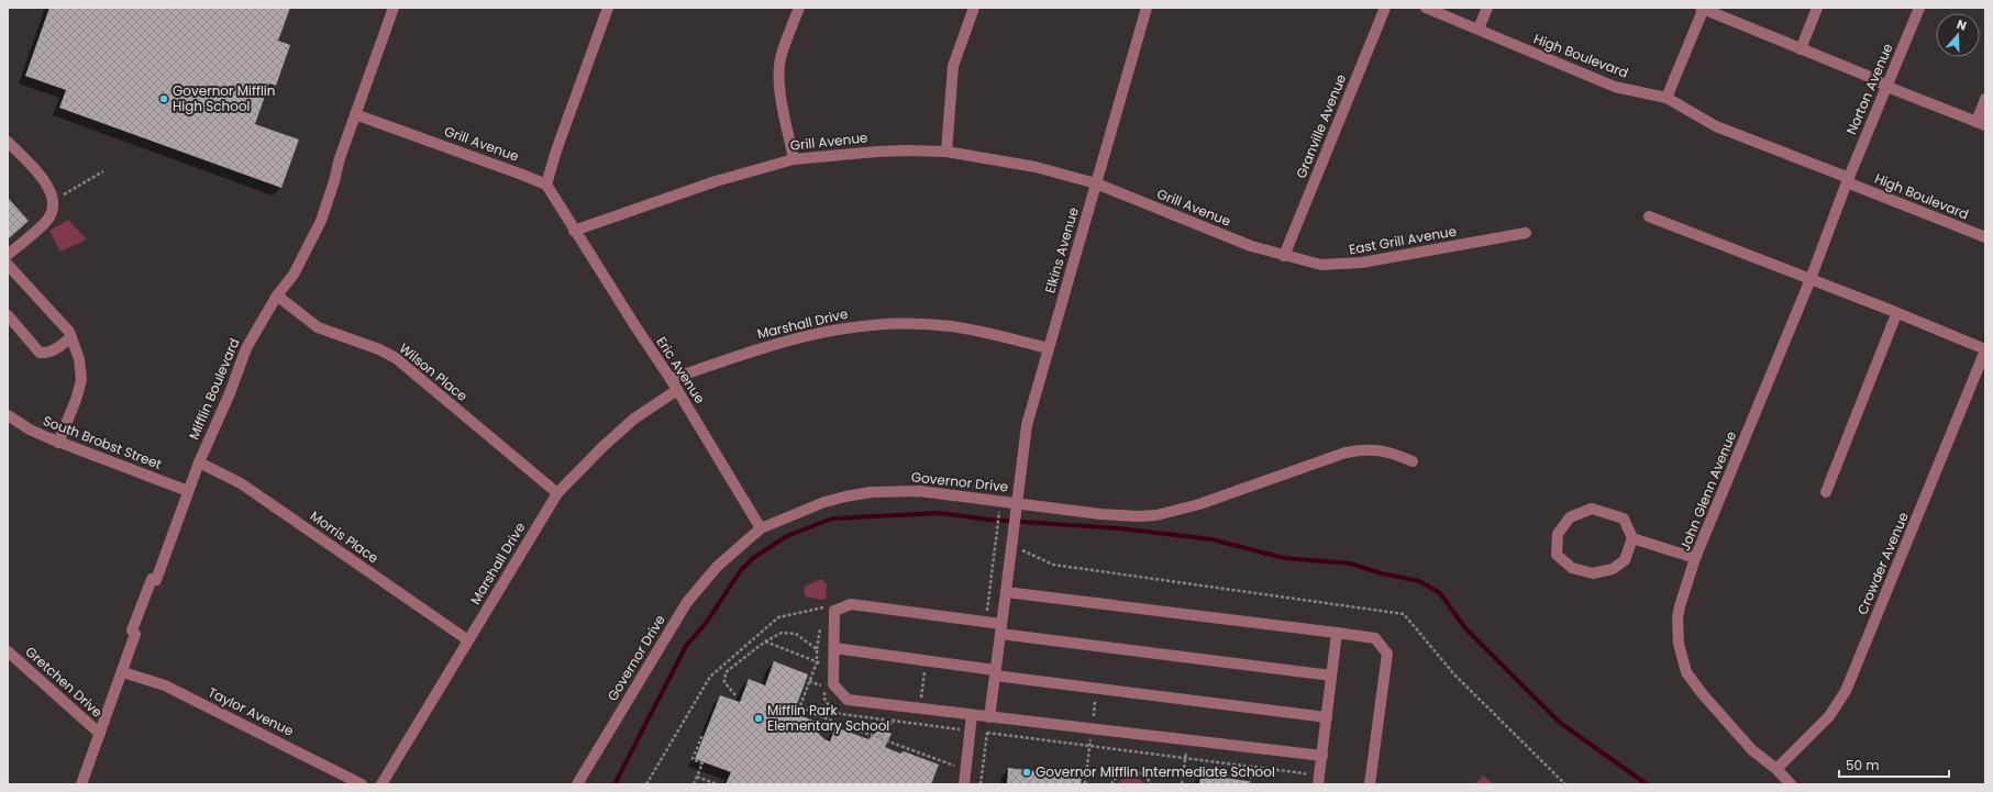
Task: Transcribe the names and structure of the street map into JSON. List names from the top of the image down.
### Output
{
  "streets": {
    "street": [
      "High Boulevard",
      "Norton Avenue",
      "Granville Avenue",
      "Grill Avenue",
      "East Grill Avenue",
      "Elkins Avenue",
      "Marshall Drive",
      "Eric Avenue",
      "Wilson Place",
      "Mifflin Boulevard",
      "South Brobst Street",
      "Governor Drive",
      "John Glenn Avenue",
      "Morris Place",
      "Crowder Avenue",
      "Gretchen Drive",
      "Taylor Avenue"
    ]
  },
  "crossings": [
    ["High Boulevard", "Norton Avenue"],
    ["High Boulevard", "John Glenn Avenue"],
    ["Norton Avenue", "John Glenn Avenue"],
    ["Granville Avenue", "Grill Avenue"],
    ["Granville Avenue", "East Grill Avenue"],
    ["Grill Avenue", "East Grill Avenue"],
    ["Grill Avenue", "Elkins Avenue"],
    ["Grill Avenue", "Eric Avenue"],
    ["Grill Avenue", "Mifflin Boulevard"],
    ["Elkins Avenue", "Marshall Drive"],
    ["Elkins Avenue", "Governor Drive"],
    ["Marshall Drive", "Eric Avenue"],
    ["Marshall Drive", "Wilson Place"],
    ["Marshall Drive", "Morris Place"],
    ["Eric Avenue", "Governor Drive"],
    ["Wilson Place", "Mifflin Boulevard"],
    ["Mifflin Boulevard", "South Brobst Street"],
    ["Mifflin Boulevard", "Morris Place"],
    ["Mifflin Boulevard", "Gretchen Drive"],
    ["Mifflin Boulevard", "Taylor Avenue"],
    ["John Glenn Avenue", "Crowder Avenue"]
  ],
  "places": ["Governor Mifflin High School", "Mifflin Park Elementary School", "Governor Mifflin Intermediate School"],
  "scale_bar": "50 m",
  "north": "top"
}
